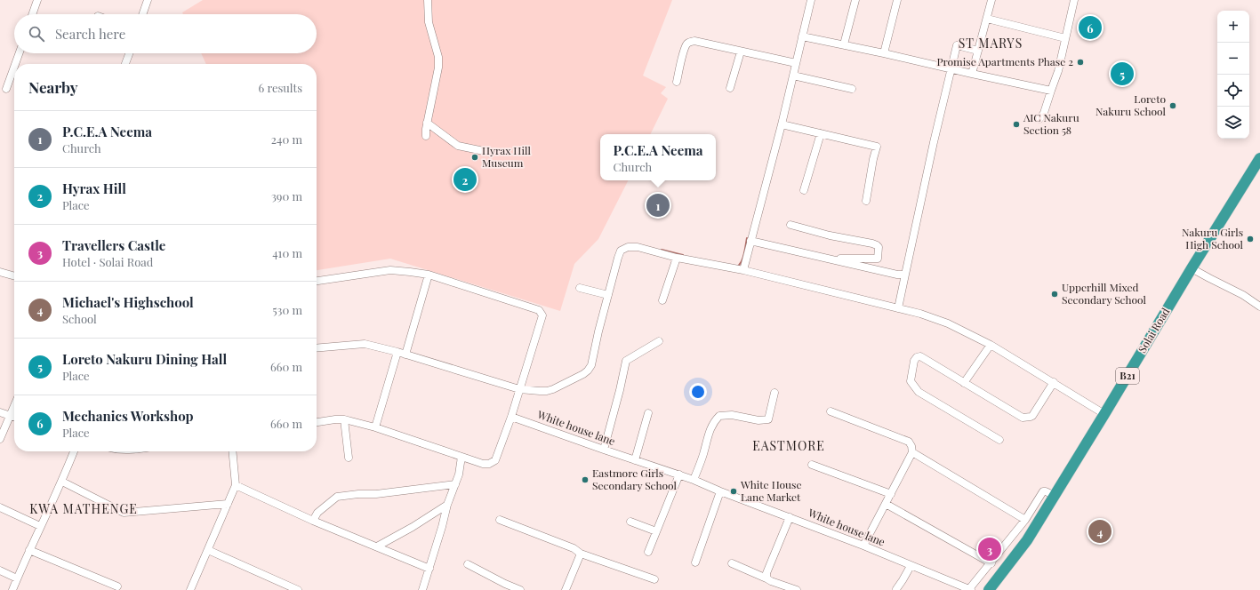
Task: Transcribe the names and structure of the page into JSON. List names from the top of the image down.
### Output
{
  "streets": {
    "highway": ["Solai Road", "B21"],
    "street": ["White house lane"]
  },
  "districts": ["ST MARYS", "EASTMORE", "KWA MATHENGE"],
  "places": [
    "Promise Apartments Phase 2",
    "Loreto Nakuru School",
    "AIC Nakuru Section 58",
    "Hyrax Hill Museum",
    "Nakuru Girls High School",
    "Upperhill Mixed Secondary School",
    "Eastmore Girls Secondary School",
    "White House Lane Market"
  ],
  "page": {
    "map_buttons": ["+", "−"],
    "pins": [
      "6",
      "5",
      "2",
      "1",
      "4",
      "3"
    ],
    "search": "Search here",
    "heading": ["Nearby", "6 results"],
    "list": [
      {
        "mark": "1",
        "name": "P.C.E.A Neema",
        "note": "Church",
        "value": "240 m"
      },
      {
        "mark": "2",
        "name": "Hyrax Hill",
        "note": "Place",
        "value": "390 m"
      },
      {
        "mark": "3",
        "name": "Travellers Castle",
        "note": "Hotel · Solai Road",
        "value": "410 m"
      },
      {
        "mark": "4",
        "name": "Michael's Highschool",
        "note": "School",
        "value": "530 m"
      },
      {
        "mark": "5",
        "name": "Loreto Nakuru Dining Hall",
        "note": "Place",
        "value": "660 m"
      },
      {
        "mark": "6",
        "name": "Mechanics Workshop",
        "note": "Place",
        "value": "660 m"
      }
    ],
    "popup": ["P.C.E.A Neema", "Church"]
  }
}
